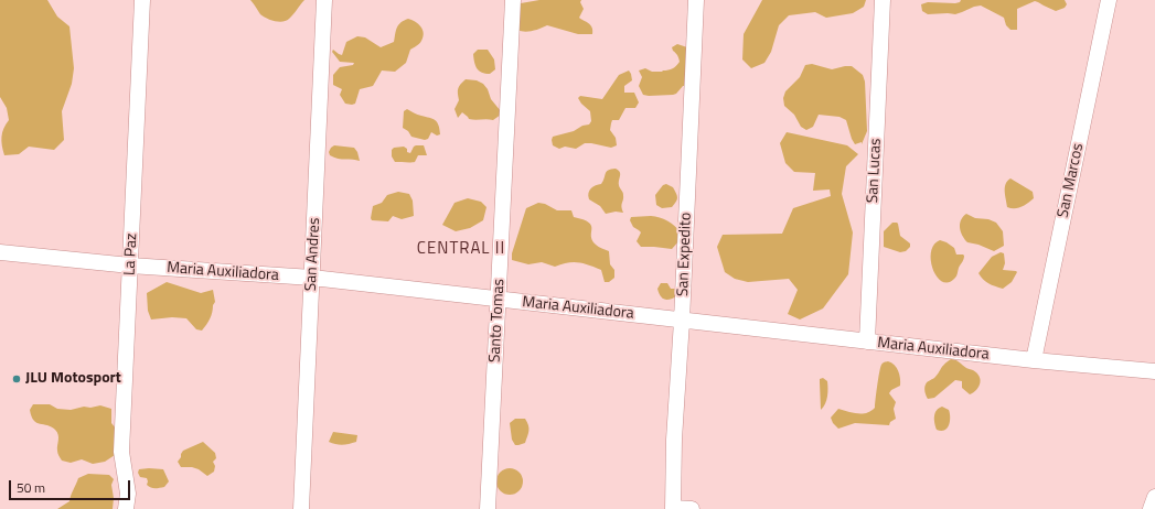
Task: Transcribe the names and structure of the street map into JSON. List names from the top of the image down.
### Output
{
  "streets": {
    "street": [
      "San Lucas",
      "San Marcos",
      "La Paz",
      "San Andres",
      "San Expedito",
      "Maria Auxiliadora",
      "Santo Tomas"
    ]
  },
  "crossings": [
    ["San Lucas", "Maria Auxiliadora"],
    ["San Marcos", "Maria Auxiliadora"],
    ["La Paz", "Maria Auxiliadora"],
    ["San Andres", "Maria Auxiliadora"],
    ["San Expedito", "Maria Auxiliadora"],
    ["Maria Auxiliadora", "Santo Tomas"]
  ],
  "districts": ["CENTRAL II"],
  "places": ["JLU Motosport"],
  "scale_bar": "50 m"
}
